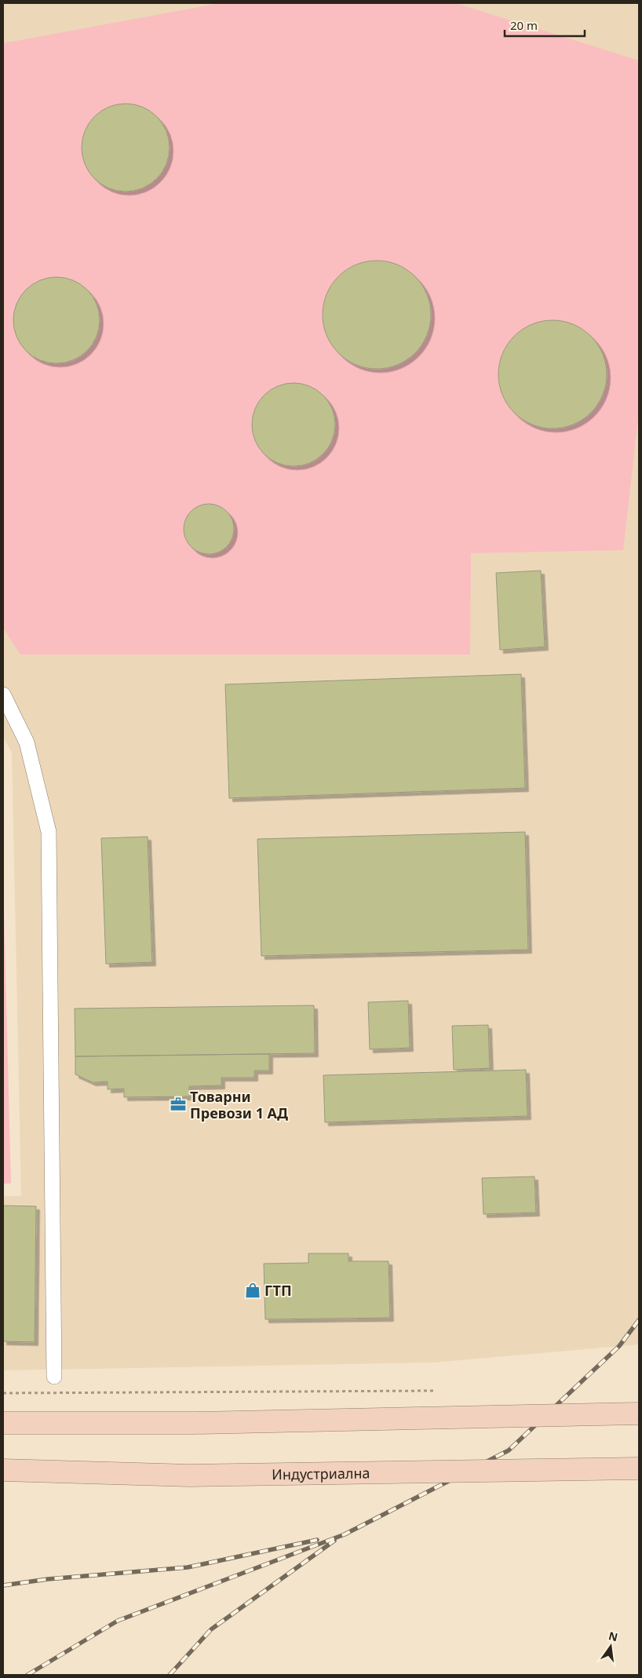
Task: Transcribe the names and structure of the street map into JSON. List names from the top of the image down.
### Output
{
  "streets": {
    "main road": ["Индустриална"]
  },
  "places": {
    "office": ["Товарни Превози 1 АД"],
    "shop": ["ГТП"]
  },
  "scale_bar": "20 m",
  "north": "top"
}
